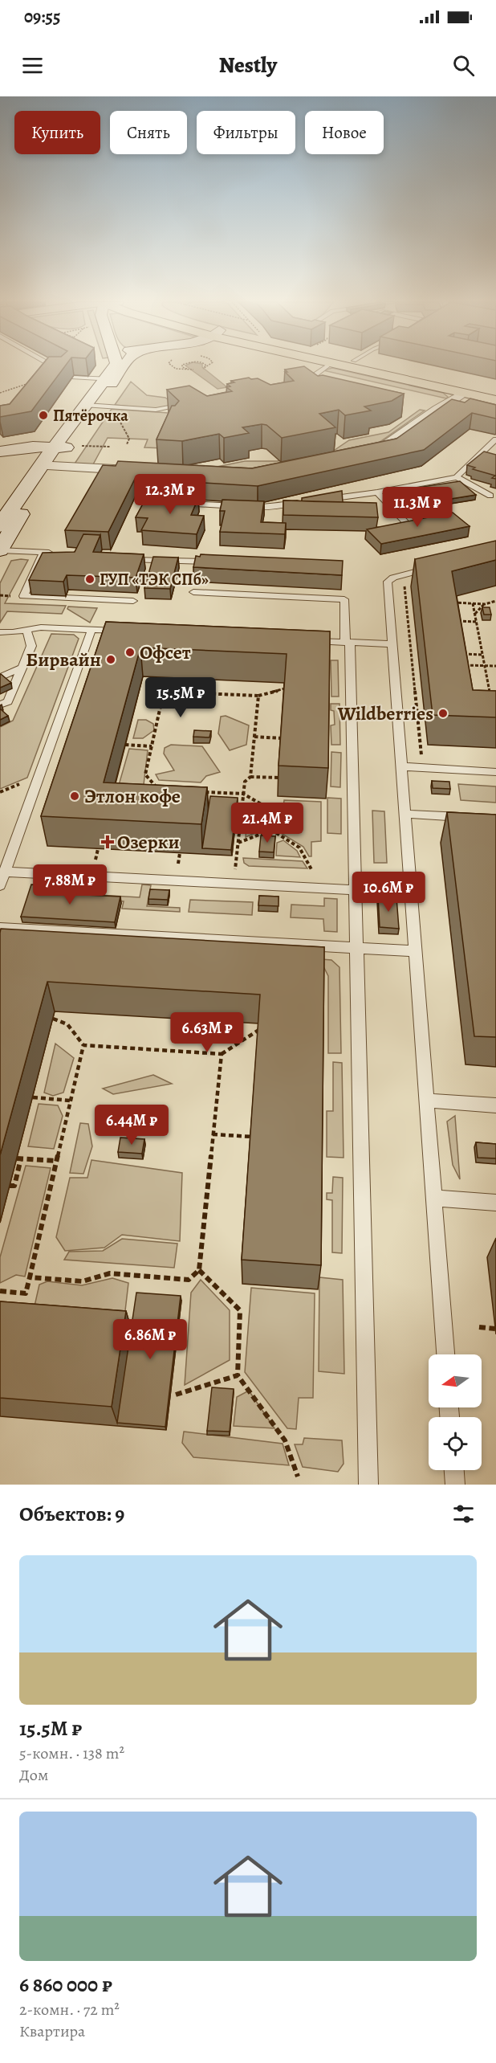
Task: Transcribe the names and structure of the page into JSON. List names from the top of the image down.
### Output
{
  "places": {
    "other": [
      "Пятёрочка",
      "ГУП «ТЭК СПб»",
      "Офсет",
      "Бирвайн",
      "Wildberries",
      "Этлон кофе"
    ],
    "health": ["Озерки"]
  },
  "north": "left",
  "page": {
    "status": "09:55",
    "header": "Nestly",
    "chip": [
      "Купить",
      "Снять",
      "Фильтры",
      "Новое"
    ],
    "price": [
      "12.3M ₽",
      "11.3M ₽",
      "15.5M ₽",
      "21.4M ₽",
      "7.88M ₽",
      "10.6M ₽",
      "6.63M ₽",
      "6.44M ₽",
      "6.86M ₽"
    ],
    "heading": "Объектов: 9",
    "list": [
      {
        "name": "15.5M ₽",
        "note": "5-комн. · 138 m² · Дом"
      },
      {
        "name": "6 860 000 ₽",
        "note": "2-комн. · 72 m² · Квартира"
      }
    ]
  }
}
